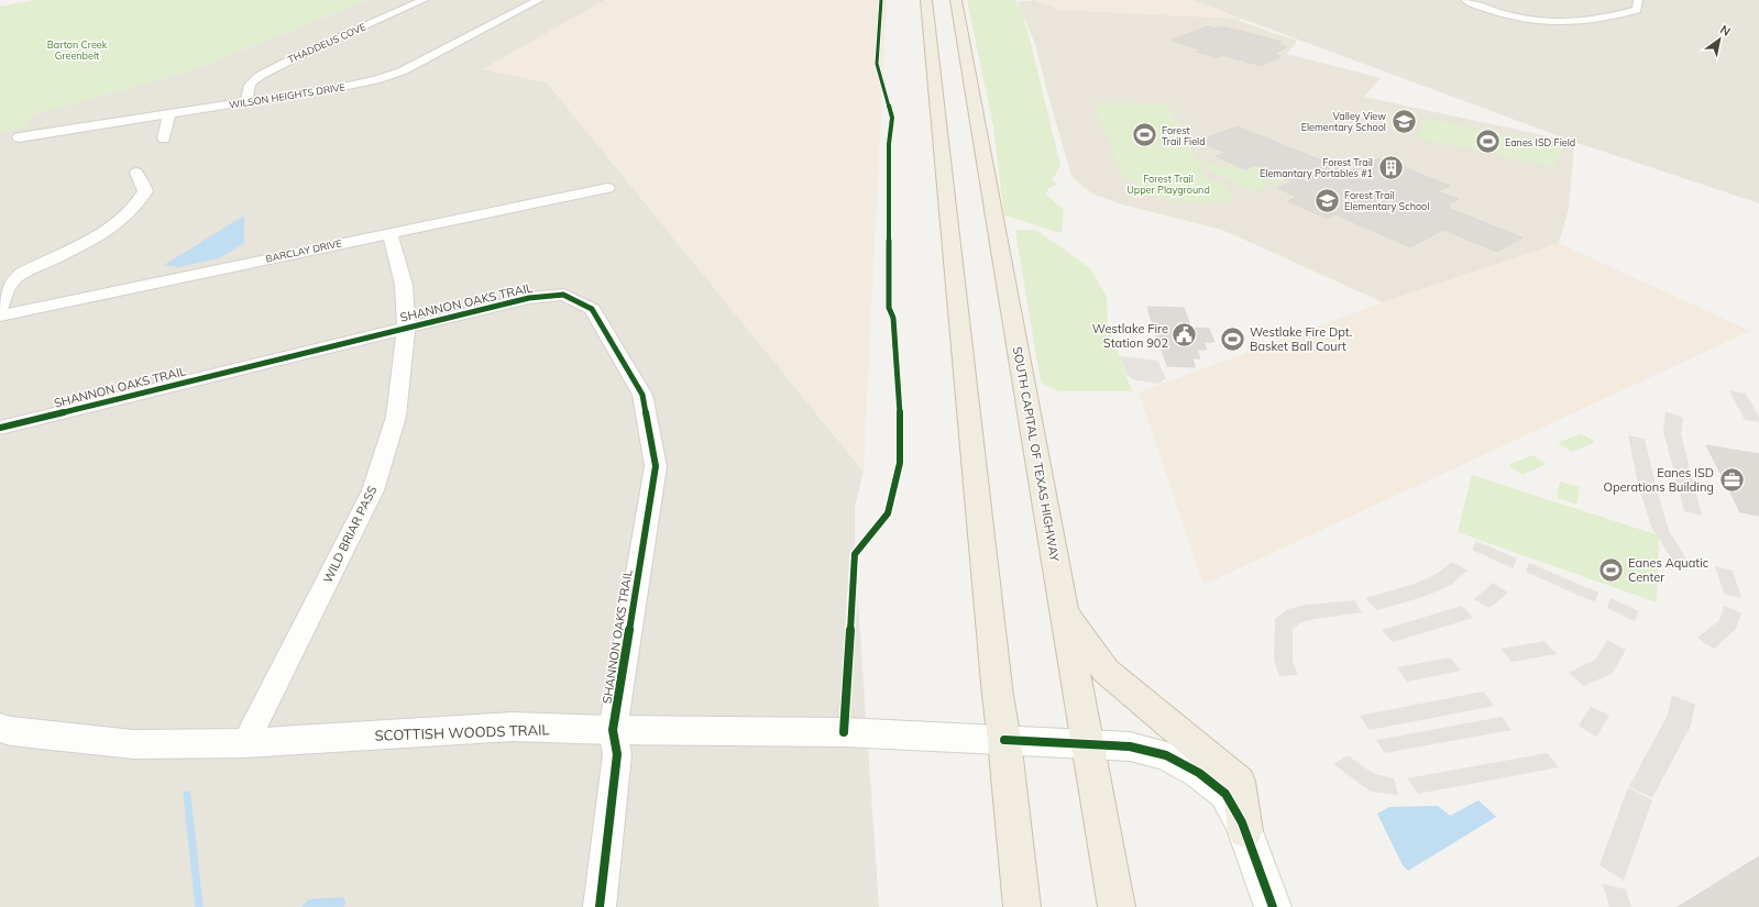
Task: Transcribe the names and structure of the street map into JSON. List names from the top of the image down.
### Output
{
  "streets": {
    "highway": ["SOUTH CAPITAL OF TEXAS HIGHWAY"],
    "street": [
      "THADDEUS COVE",
      "WILSON HEIGHTS DRIVE",
      "BARCLAY DRIVE",
      "SHANNON OAKS TRAIL",
      "WILD BRIAR PASS",
      "SCOTTISH WOODS TRAIL"
    ]
  },
  "crossings": [
    ["THADDEUS COVE", "WILSON HEIGHTS DRIVE"],
    ["BARCLAY DRIVE", "WILD BRIAR PASS"],
    ["SHANNON OAKS TRAIL", "WILD BRIAR PASS"],
    ["SHANNON OAKS TRAIL", "SCOTTISH WOODS TRAIL"],
    ["SOUTH CAPITAL OF TEXAS HIGHWAY", "SCOTTISH WOODS TRAIL"],
    ["WILD BRIAR PASS", "SCOTTISH WOODS TRAIL"]
  ],
  "parks": ["Barton Creek Greenbelt", "Forest Trail Upper Playground"],
  "places": {
    "school or university": ["Valley View Elementary School", "Forest Trail Elementary School"],
    "sports": [
      "Forest Trail Field",
      "Eanes ISD Field",
      "Westlake Fire Dpt. Basket Ball Court",
      "Eanes Aquatic Center"
    ],
    "building": ["Forest Trail Elemantary Portables #1"],
    "public building": ["Westlake Fire Station 902"],
    "office": ["Eanes ISD Operations Building"]
  },
  "north": "top right"
}
